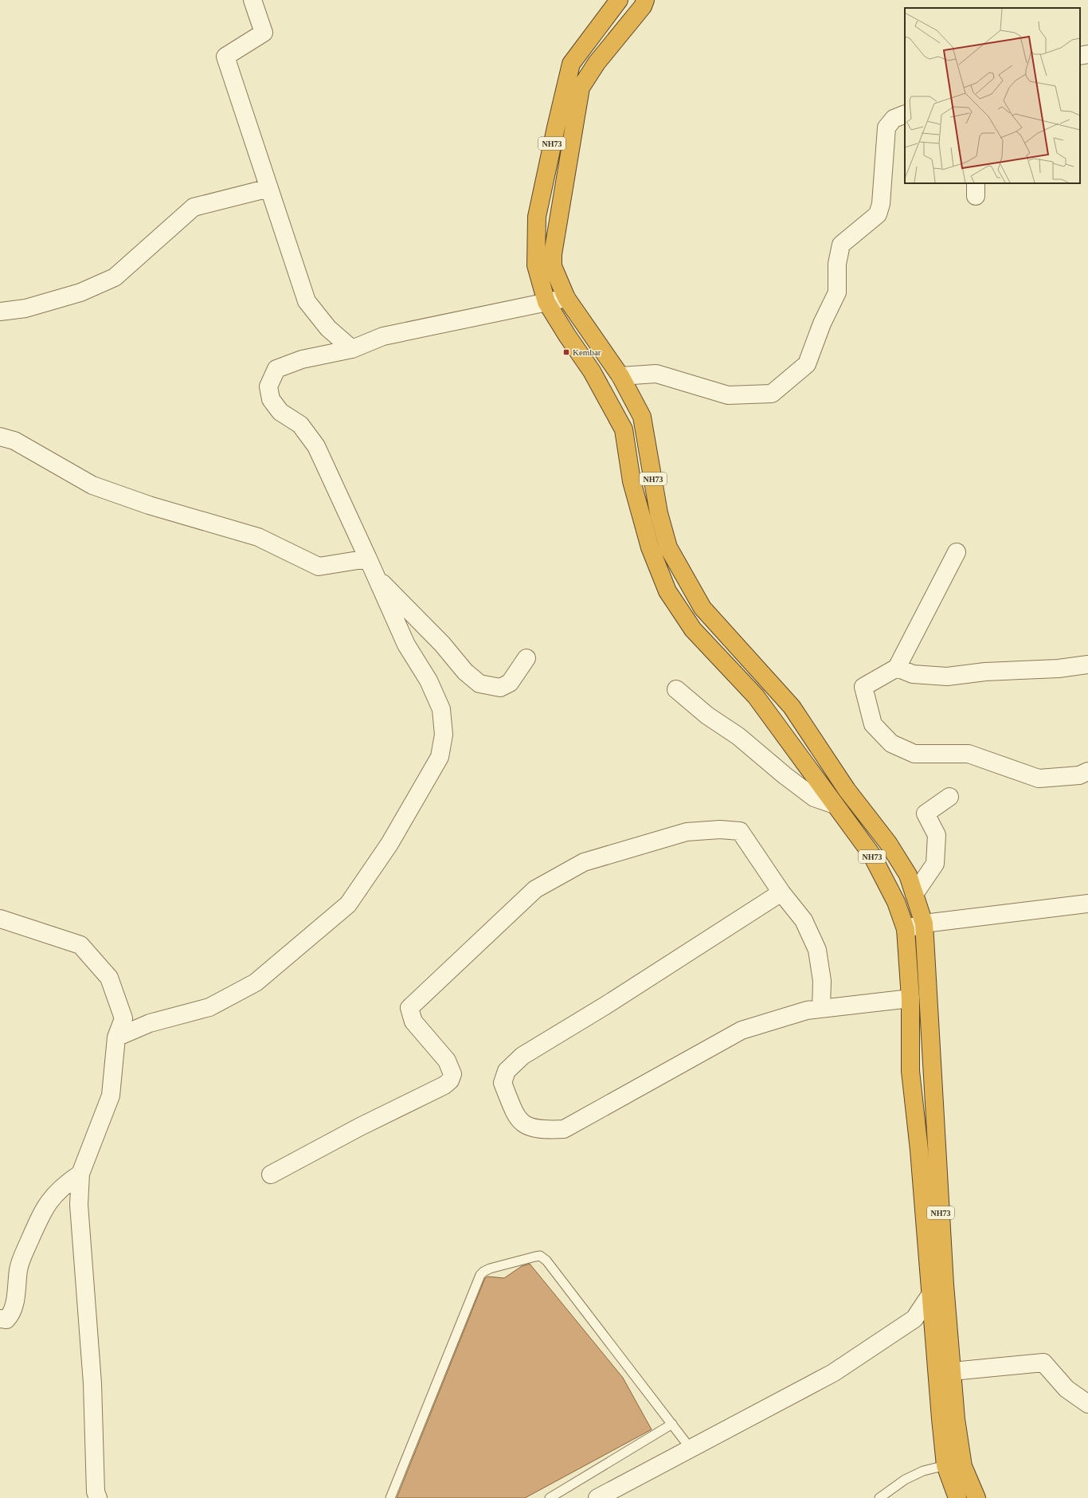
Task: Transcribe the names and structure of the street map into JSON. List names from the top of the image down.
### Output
{
  "streets": {
    "highway": ["NH73"]
  },
  "places": {
    "transit": ["Kembar"]
  }
}
